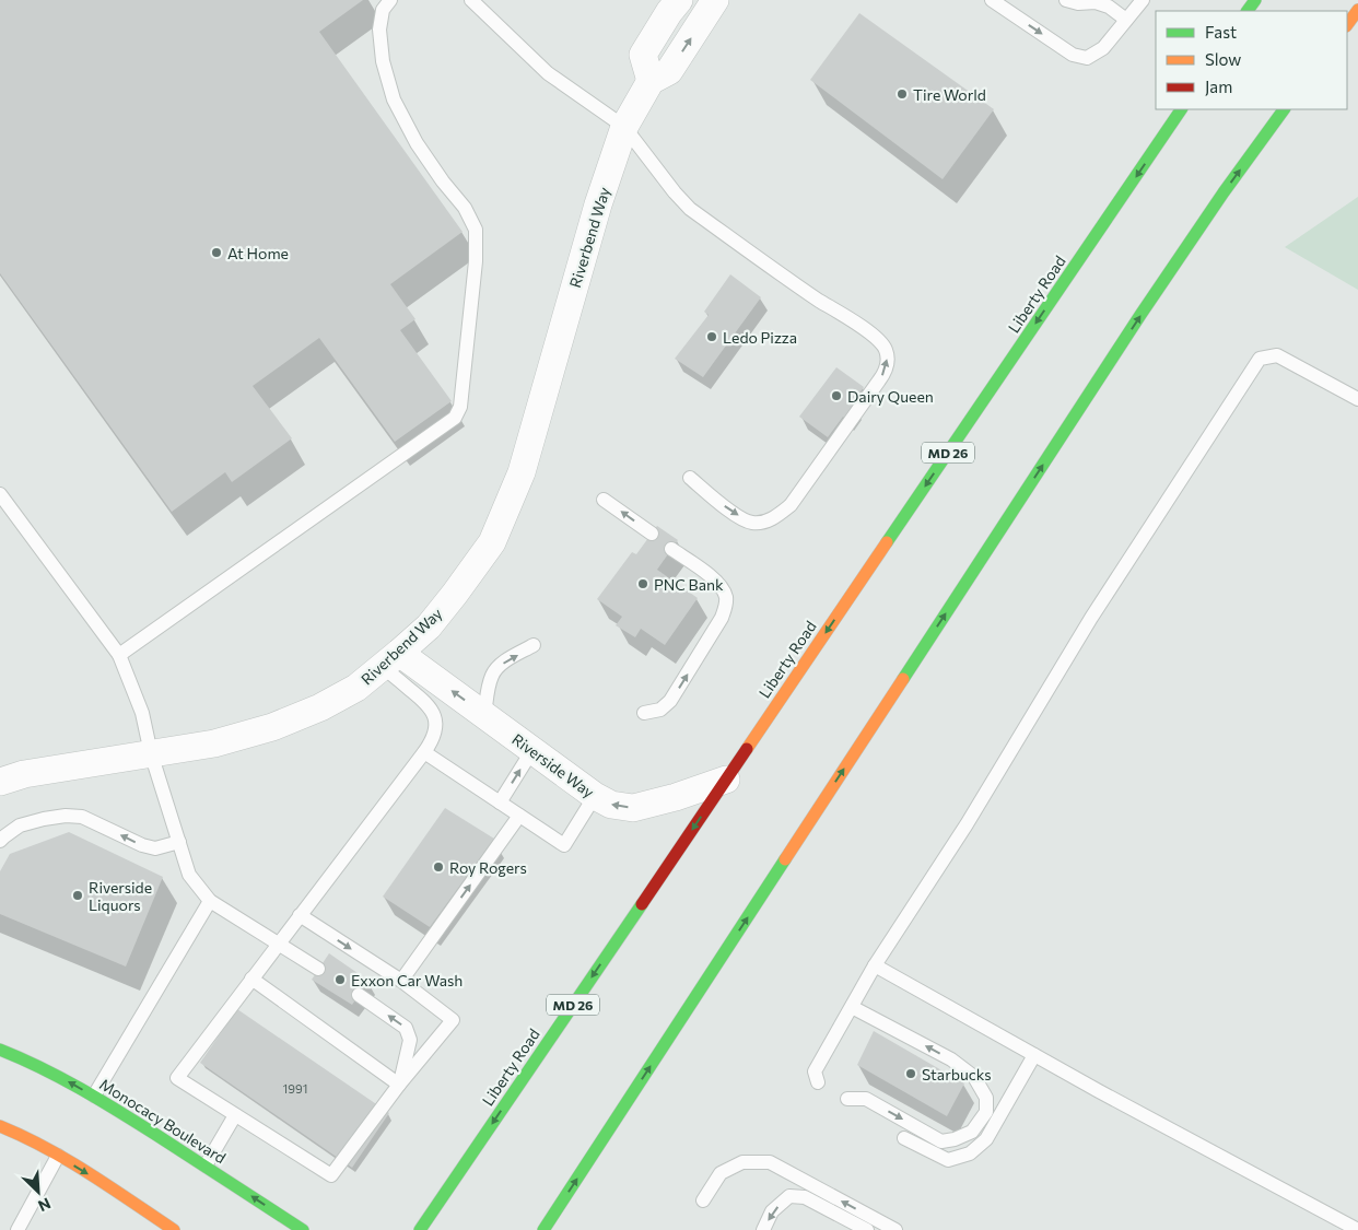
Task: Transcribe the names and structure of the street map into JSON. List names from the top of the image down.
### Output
{
  "streets": {
    "main road": ["Liberty Road", "MD 26", "Monocacy Boulevard"],
    "street": ["Riverbend Way", "Riverside Way"]
  },
  "crossings": [
    ["Riverbend Way", "Riverside Way"],
    ["Liberty Road", "Riverside Way"]
  ],
  "one_way": ["Riverside Way"],
  "places": [
    "Tire World",
    "At Home",
    "Ledo Pizza",
    "Dairy Queen",
    "PNC Bank",
    "Roy Rogers",
    "Riverside Liquors",
    "Exxon Car Wash",
    "Starbucks"
  ],
  "house_numbers": ["1991"],
  "legend": ["Fast", "Slow", "Jam"],
  "north": "bottom right"
}
